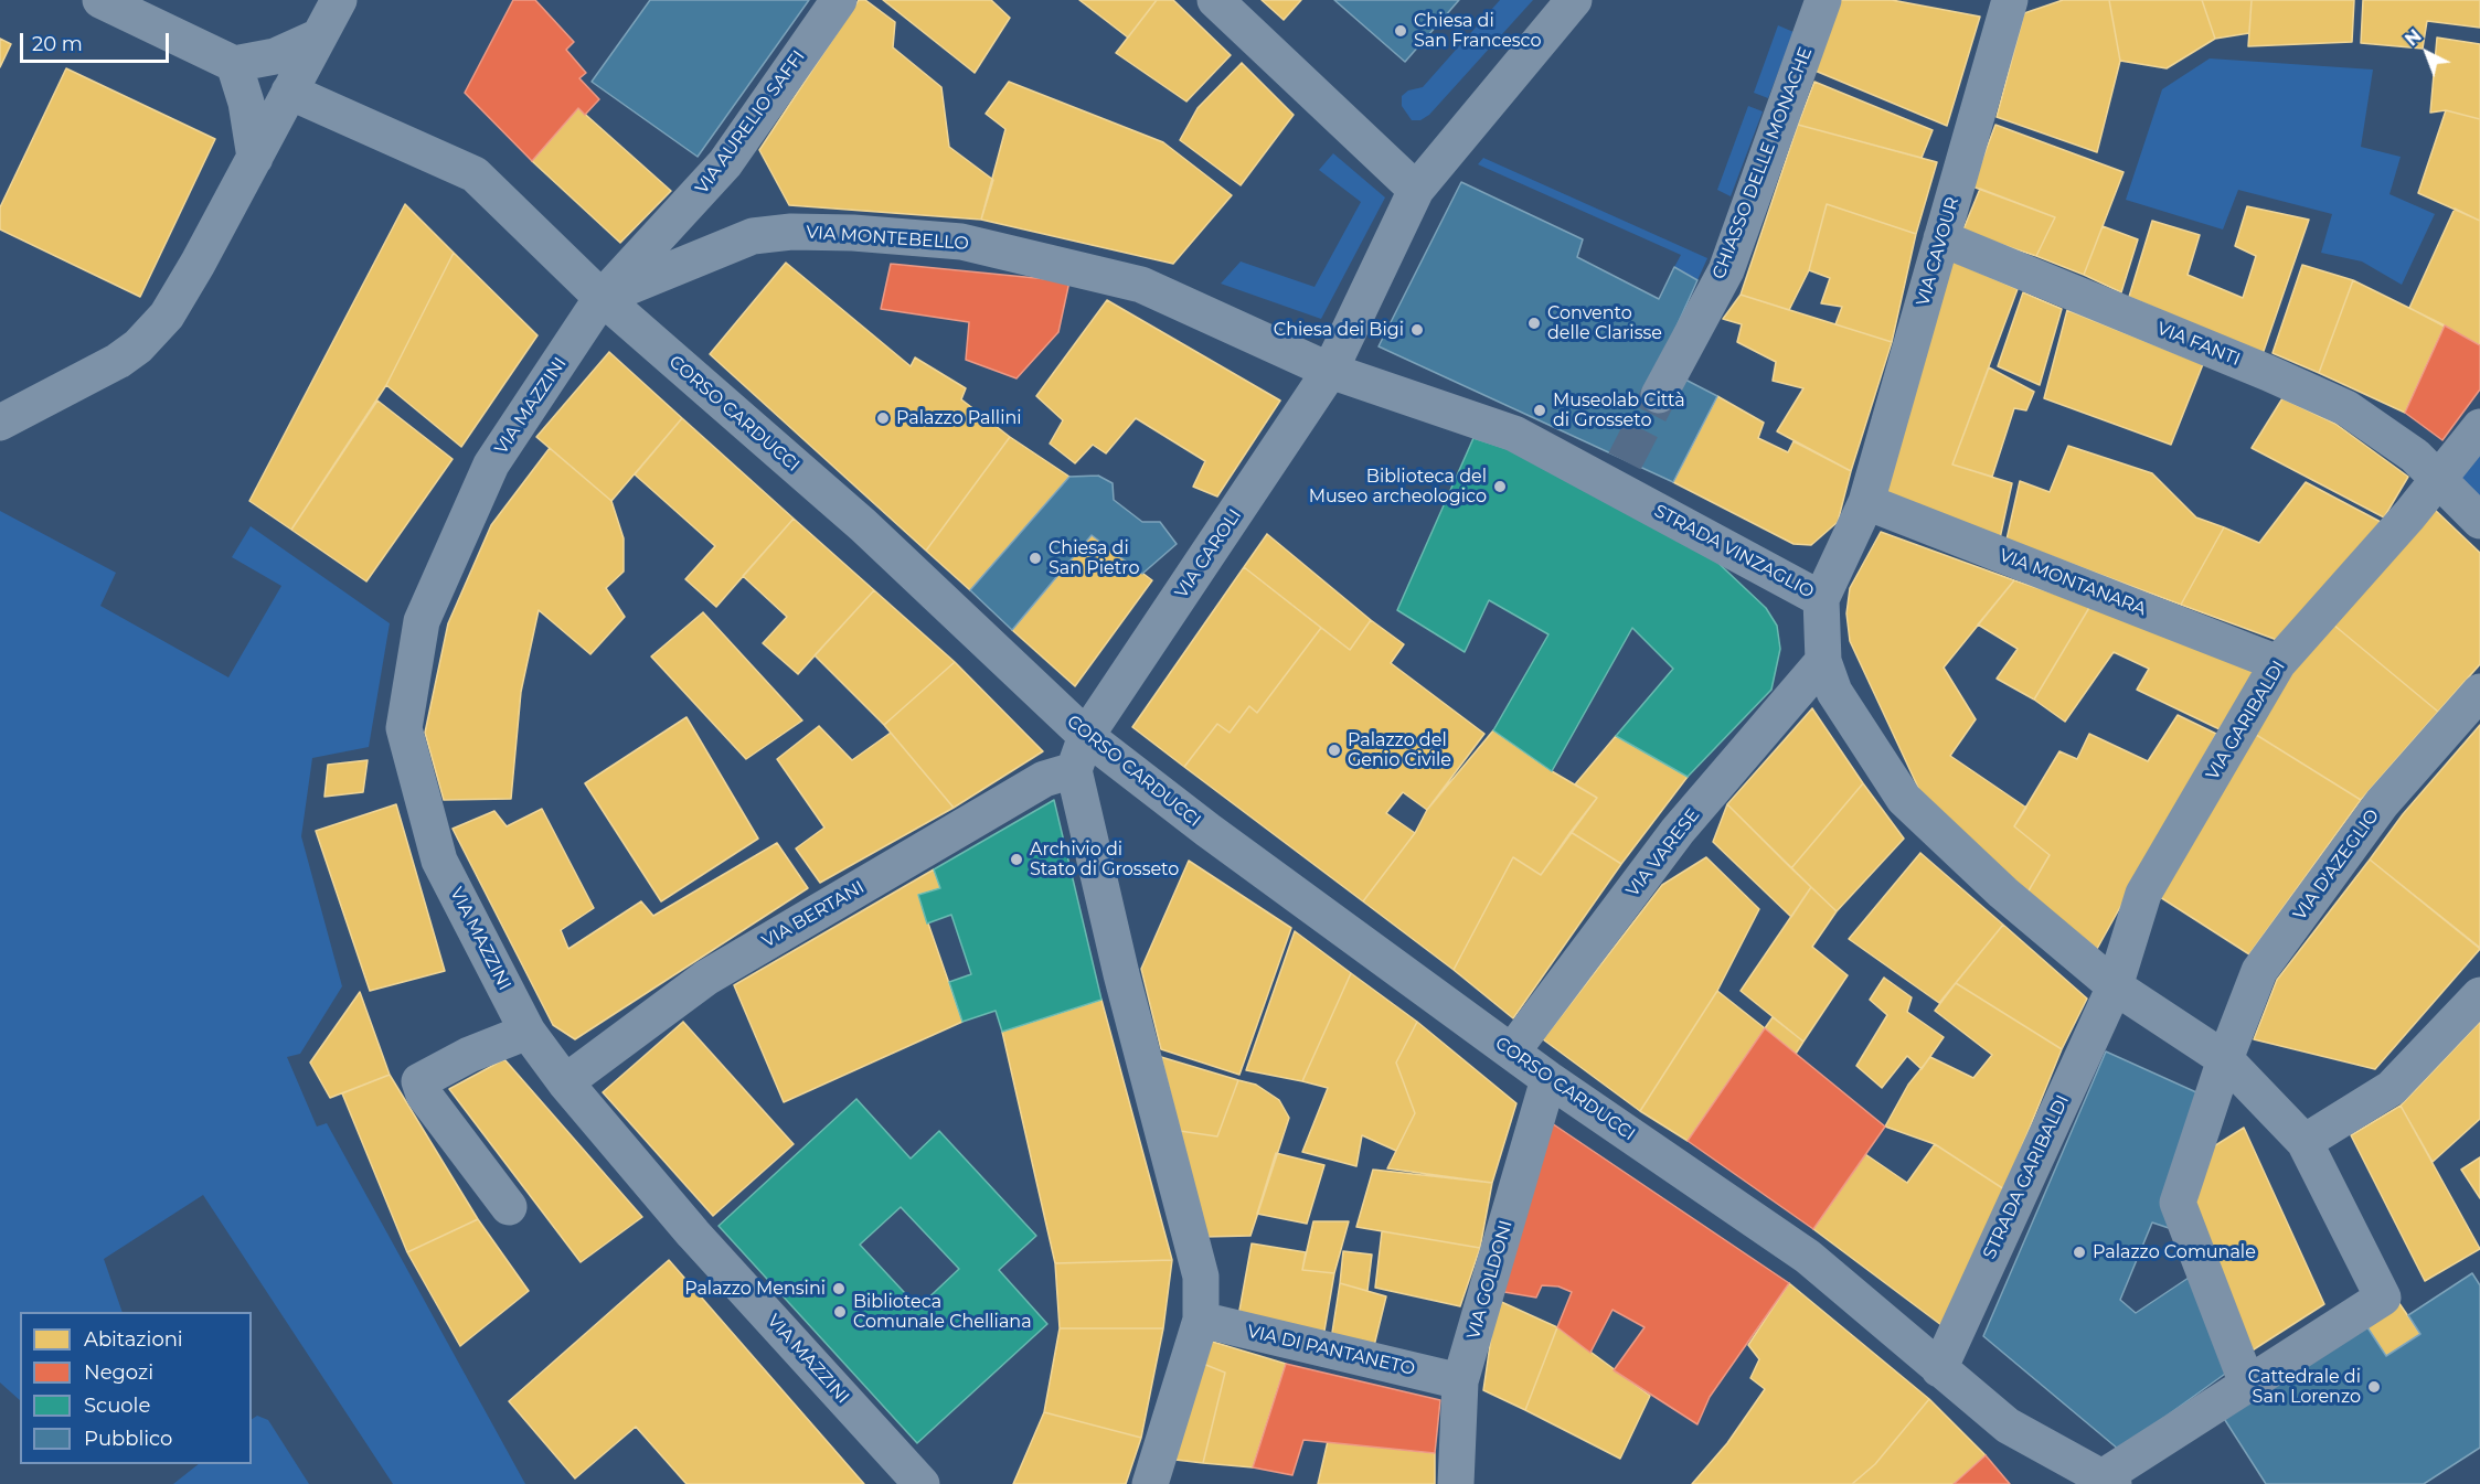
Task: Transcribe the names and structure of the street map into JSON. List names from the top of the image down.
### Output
{
  "streets": {
    "street": [
      "VIA AURELIO SAFFI",
      "CHIASSO DELLE MONACHE",
      "VIA MONTEBELLO",
      "VIA CAVOUR",
      "VIA FANTI",
      "VIA MAZZINI",
      "CORSO CARDUCCI",
      "STRADA VINZAGLIO",
      "VIA CAROLI",
      "VIA MONTANARA",
      "VIA GARIBALDI",
      "VIA VARESE",
      "VIA D'AZEGLIO",
      "VIA BERTANI",
      "STRADA GARIBALDI",
      "VIA GOLDONI",
      "VIA DI PANTANETO"
    ]
  },
  "crossings": [
    ["VIA AURELIO SAFFI", "VIA MONTEBELLO"],
    ["VIA AURELIO SAFFI", "VIA MAZZINI"],
    ["VIA AURELIO SAFFI", "CORSO CARDUCCI"],
    ["VIA MONTEBELLO", "VIA MAZZINI"],
    ["VIA MONTEBELLO", "CORSO CARDUCCI"],
    ["VIA MONTEBELLO", "STRADA VINZAGLIO"],
    ["VIA MONTEBELLO", "VIA CAROLI"],
    ["VIA CAVOUR", "VIA FANTI"],
    ["VIA CAVOUR", "STRADA VINZAGLIO"],
    ["VIA CAVOUR", "VIA MONTANARA"],
    ["VIA FANTI", "VIA GARIBALDI"],
    ["VIA MAZZINI", "CORSO CARDUCCI"],
    ["VIA MAZZINI", "VIA BERTANI"],
    ["CORSO CARDUCCI", "VIA CAROLI"],
    ["CORSO CARDUCCI", "VIA VARESE"],
    ["CORSO CARDUCCI", "STRADA GARIBALDI"],
    ["CORSO CARDUCCI", "VIA GOLDONI"],
    ["STRADA VINZAGLIO", "VIA CAROLI"],
    ["STRADA VINZAGLIO", "VIA GARIBALDI"],
    ["STRADA VINZAGLIO", "VIA VARESE"],
    ["STRADA VINZAGLIO", "VIA D'AZEGLIO"],
    ["STRADA VINZAGLIO", "STRADA GARIBALDI"],
    ["VIA CAROLI", "VIA BERTANI"],
    ["VIA MONTANARA", "VIA GARIBALDI"],
    ["VIA GARIBALDI", "STRADA GARIBALDI"],
    ["VIA GOLDONI", "VIA DI PANTANETO"]
  ],
  "places": [
    "Chiesa di San Francesco",
    "Convento delle Clarisse",
    "Chiesa dei Bigi",
    "Museolab Città di Grosseto",
    "Palazzo Pallini",
    "Biblioteca del Museo archeologico",
    "Chiesa di San Pietro",
    "Palazzo del Genio Civile",
    "Archivio di Stato di Grosseto",
    "Palazzo Comunale",
    "Palazzo Mensini",
    "Biblioteca Comunale Chelliana",
    "Cattedrale di San Lorenzo"
  ],
  "legend": [
    "Abitazioni",
    "Negozi",
    "Scuole",
    "Pubblico"
  ],
  "scale_bar": "20 m",
  "north": "top left"
}
